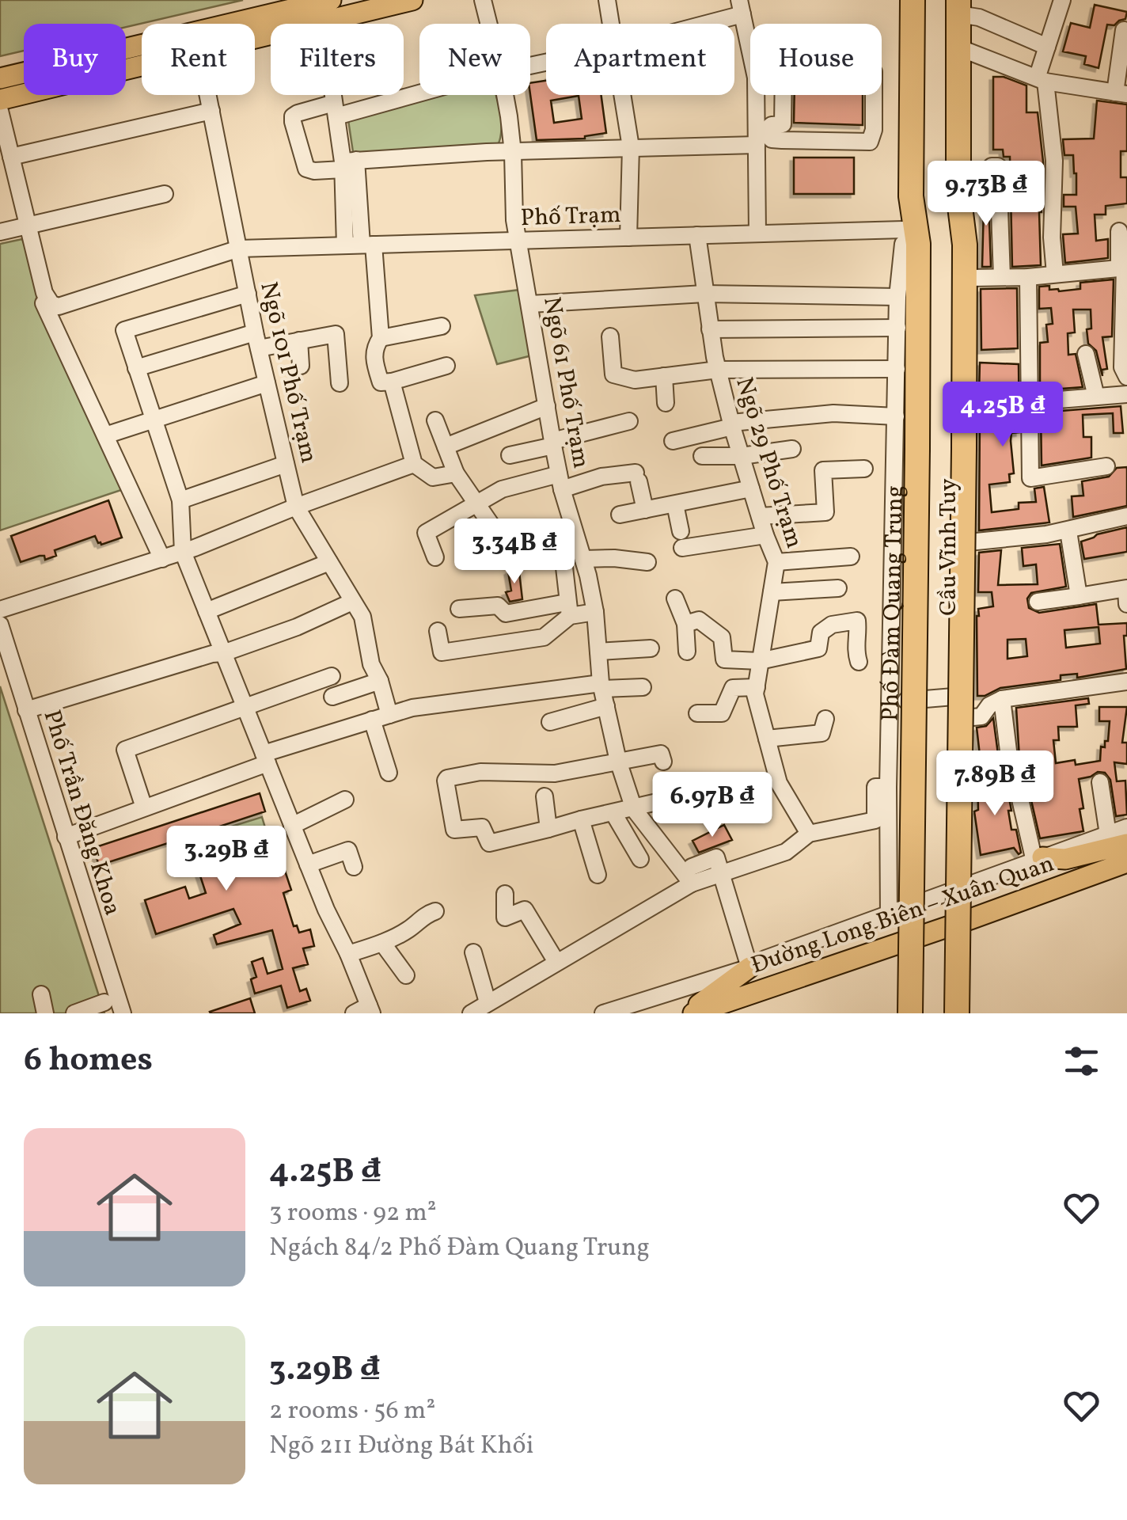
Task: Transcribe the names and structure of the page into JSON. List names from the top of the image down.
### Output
{
  "streets": {
    "highway": ["Cầu Vĩnh Tuy"],
    "main road": ["Đường Long Biên – Xuân Quan"],
    "street": [
      "Phố Trạm",
      "Ngõ 101 Phố Trạm",
      "Ngõ 61 Phố Trạm",
      "Ngõ 29 Phố Trạm",
      "Phố Đàm Quang Trung",
      "Phố Trần Đăng Khoa"
    ]
  },
  "crossings": [
    ["Phố Trạm", "Ngõ 101 Phố Trạm"],
    ["Phố Trạm", "Ngõ 61 Phố Trạm"],
    ["Phố Trạm", "Ngõ 29 Phố Trạm"],
    ["Phố Trạm", "Cầu Vĩnh Tuy"],
    ["Phố Trạm", "Phố Đàm Quang Trung"],
    ["Cầu Vĩnh Tuy", "Phố Đàm Quang Trung"]
  ],
  "page": {
    "chip": [
      "Buy",
      "Rent",
      "Filters",
      "New",
      "Apartment",
      "House"
    ],
    "price": [
      "9.73B ₫",
      "4.25B ₫",
      "3.34B ₫",
      "7.89B ₫",
      "6.97B ₫",
      "3.29B ₫"
    ],
    "heading": "6 homes",
    "list": [
      {
        "name": "4.25B ₫",
        "note": "3 rooms · 92 m² · Ngách 84/2 Phố Đàm Quang Trung"
      },
      {
        "name": "3.29B ₫",
        "note": "2 rooms · 56 m² · Ngõ 211 Đường Bát Khối"
      }
    ]
  }
}
